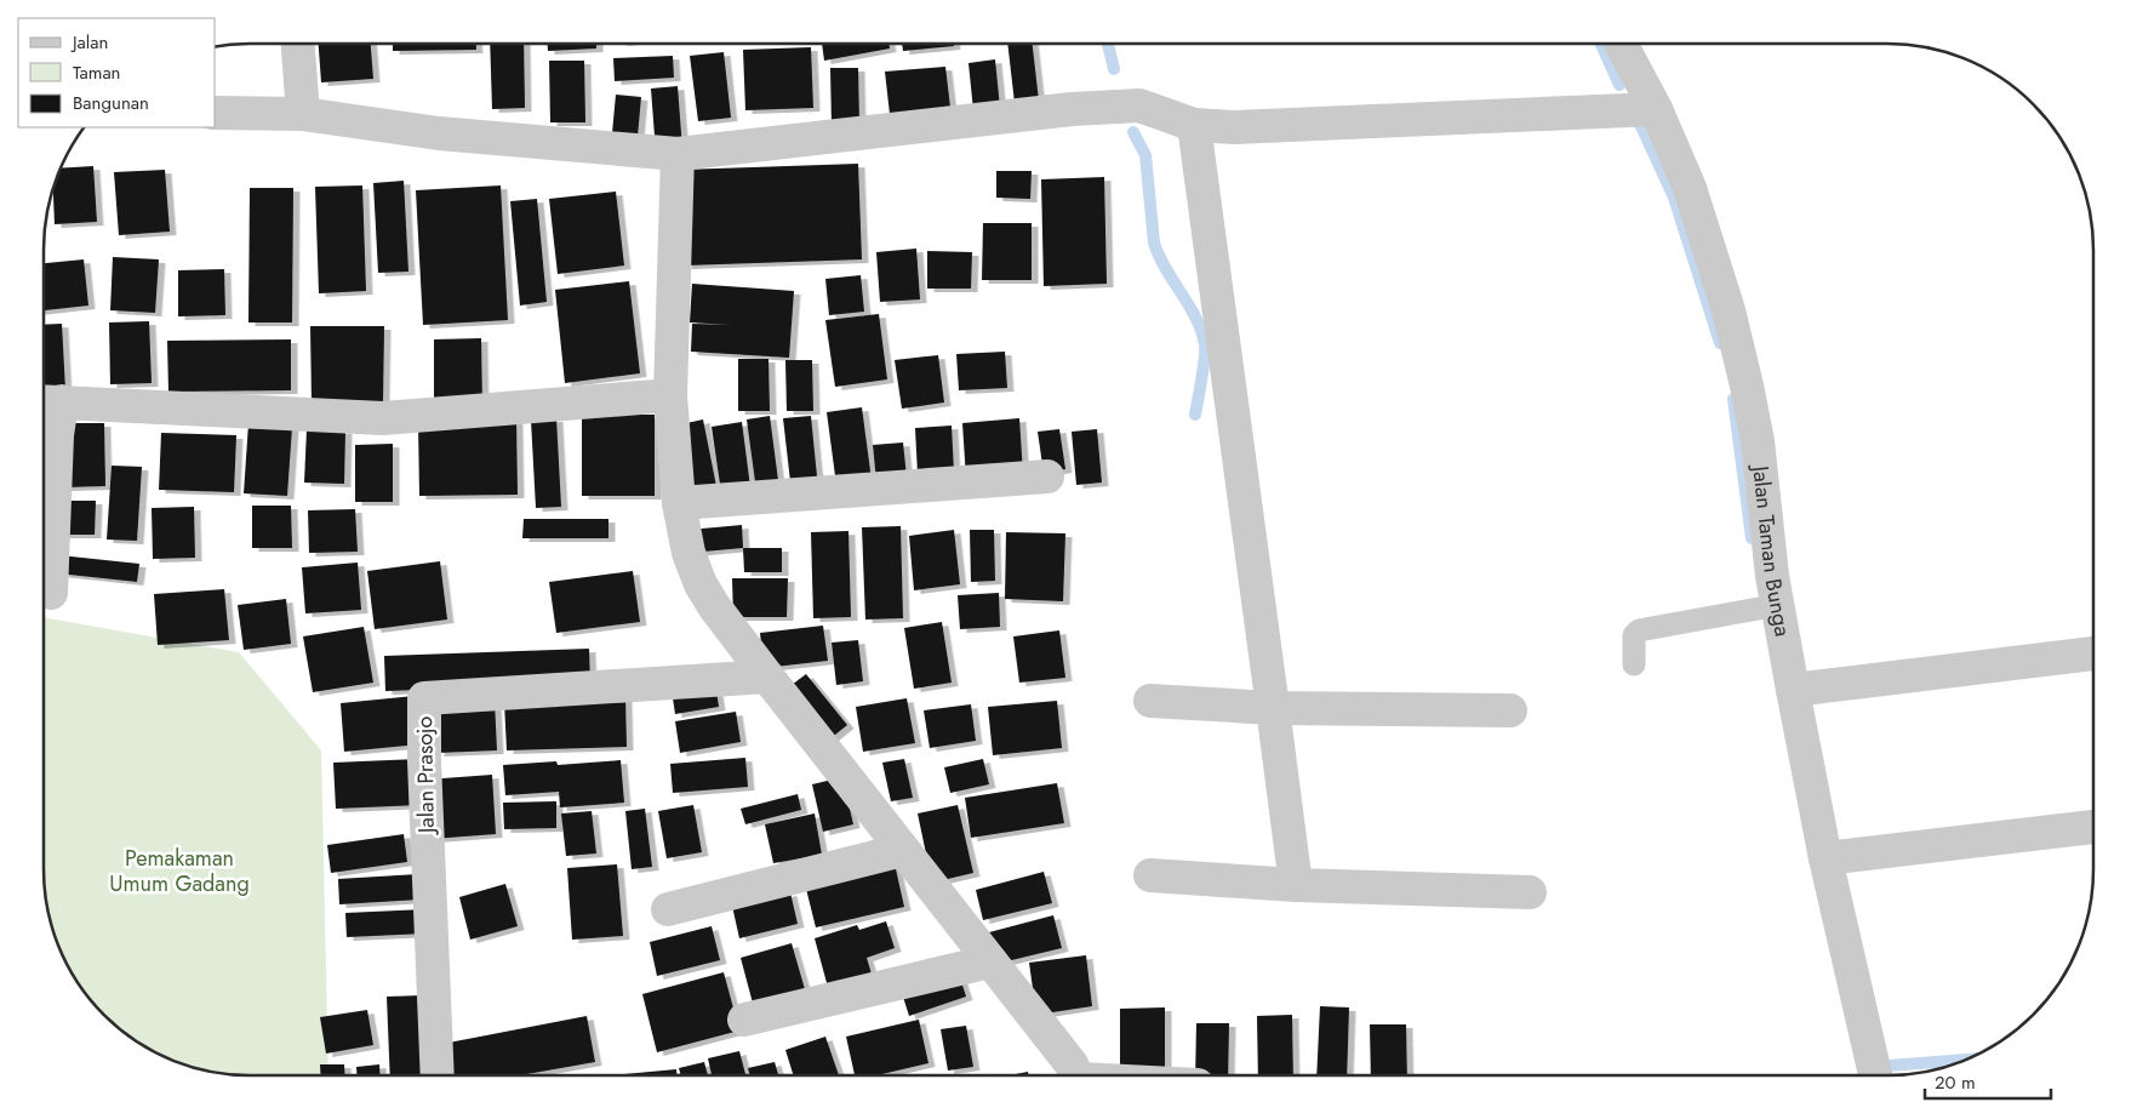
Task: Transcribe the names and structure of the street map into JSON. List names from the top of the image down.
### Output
{
  "streets": {
    "street": ["Jalan Taman Bunga", "Jalan Prasojo"]
  },
  "parks": ["Pemakaman Umum Gadang"],
  "legend": ["Jalan", "Taman", "Bangunan"],
  "scale_bar": "20 m"
}
